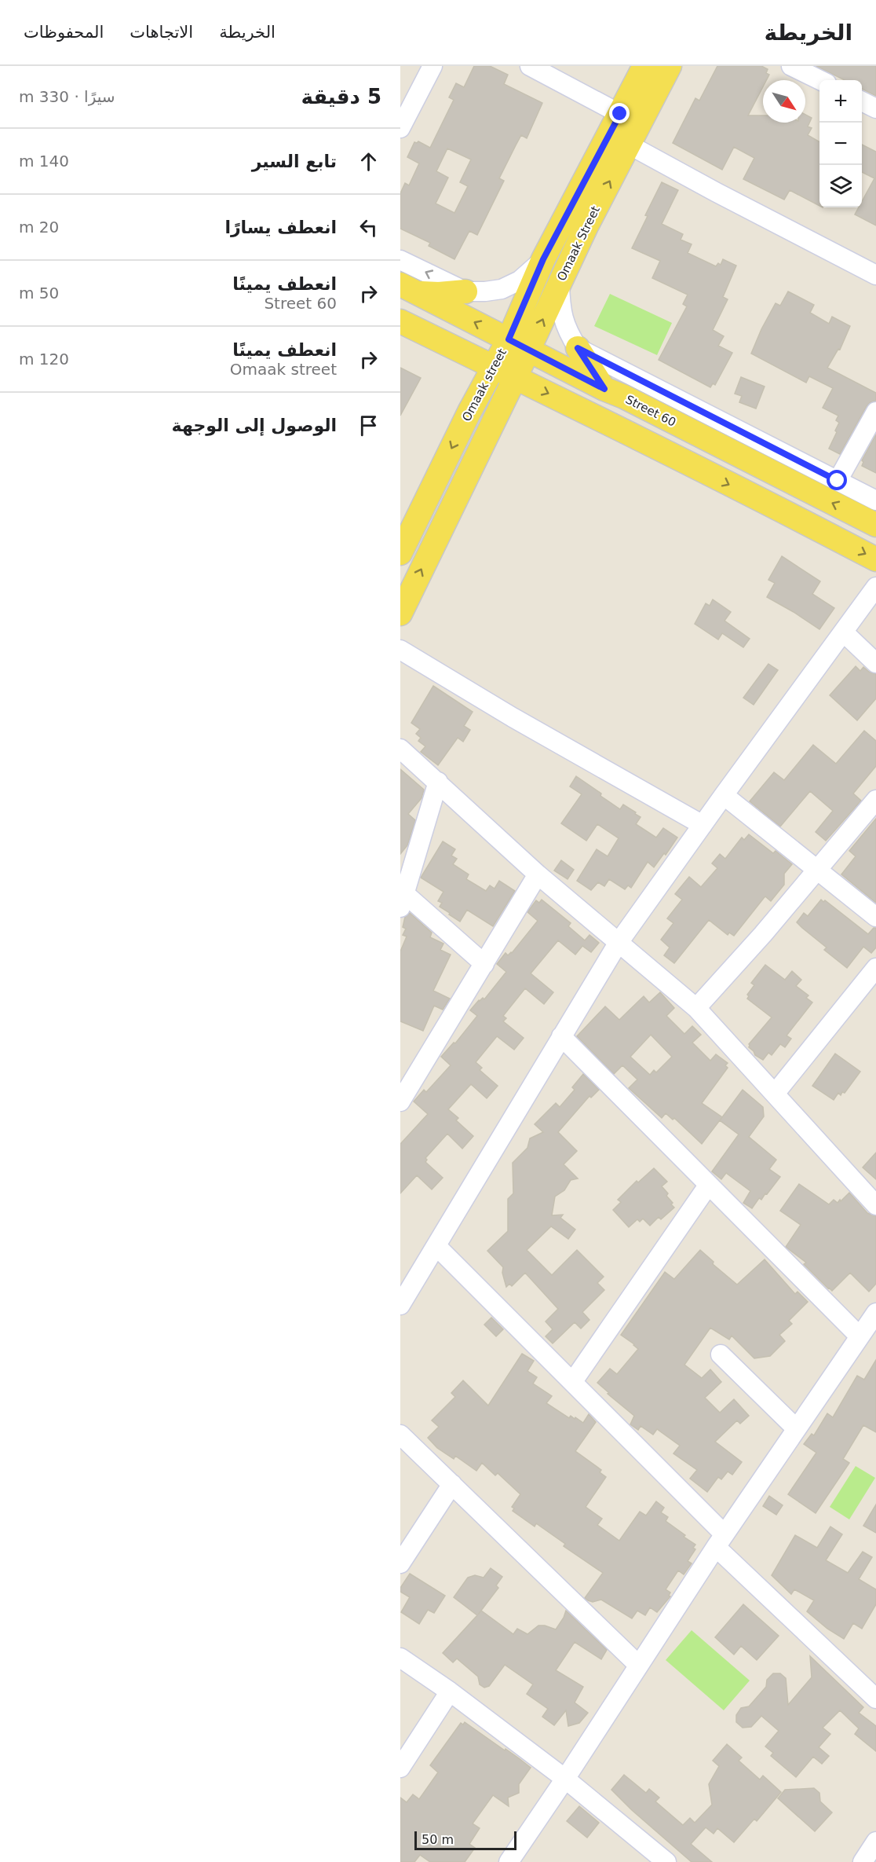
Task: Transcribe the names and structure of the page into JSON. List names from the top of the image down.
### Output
{
  "streets": {
    "main road": ["Omaak Street", "Omaak street", "Street 60"]
  },
  "crossings": [
    ["Omaak Street", "Street 60"],
    ["Omaak street", "Street 60"]
  ],
  "one_way": ["Omaak Street"],
  "scale_bar": "50 m",
  "north": "bottom right",
  "page": {
    "header": "الخريطة",
    "nav": ["الخريطة", "الاتجاهات", "المحفوظات"],
    "heading": ["5 دقيقة", "سيرًا · 330 m"],
    "map_buttons": ["+", "−"],
    "list": [
      ["تابع السير", "140 m"],
      ["انعطف يسارًا", "20 m"],
      ["انعطف يمينًا", "Street 60", "50 m"],
      ["انعطف يمينًا", "Omaak street", "120 m"],
      "الوصول إلى الوجهة"
    ],
    "scale": "50 m"
  }
}
